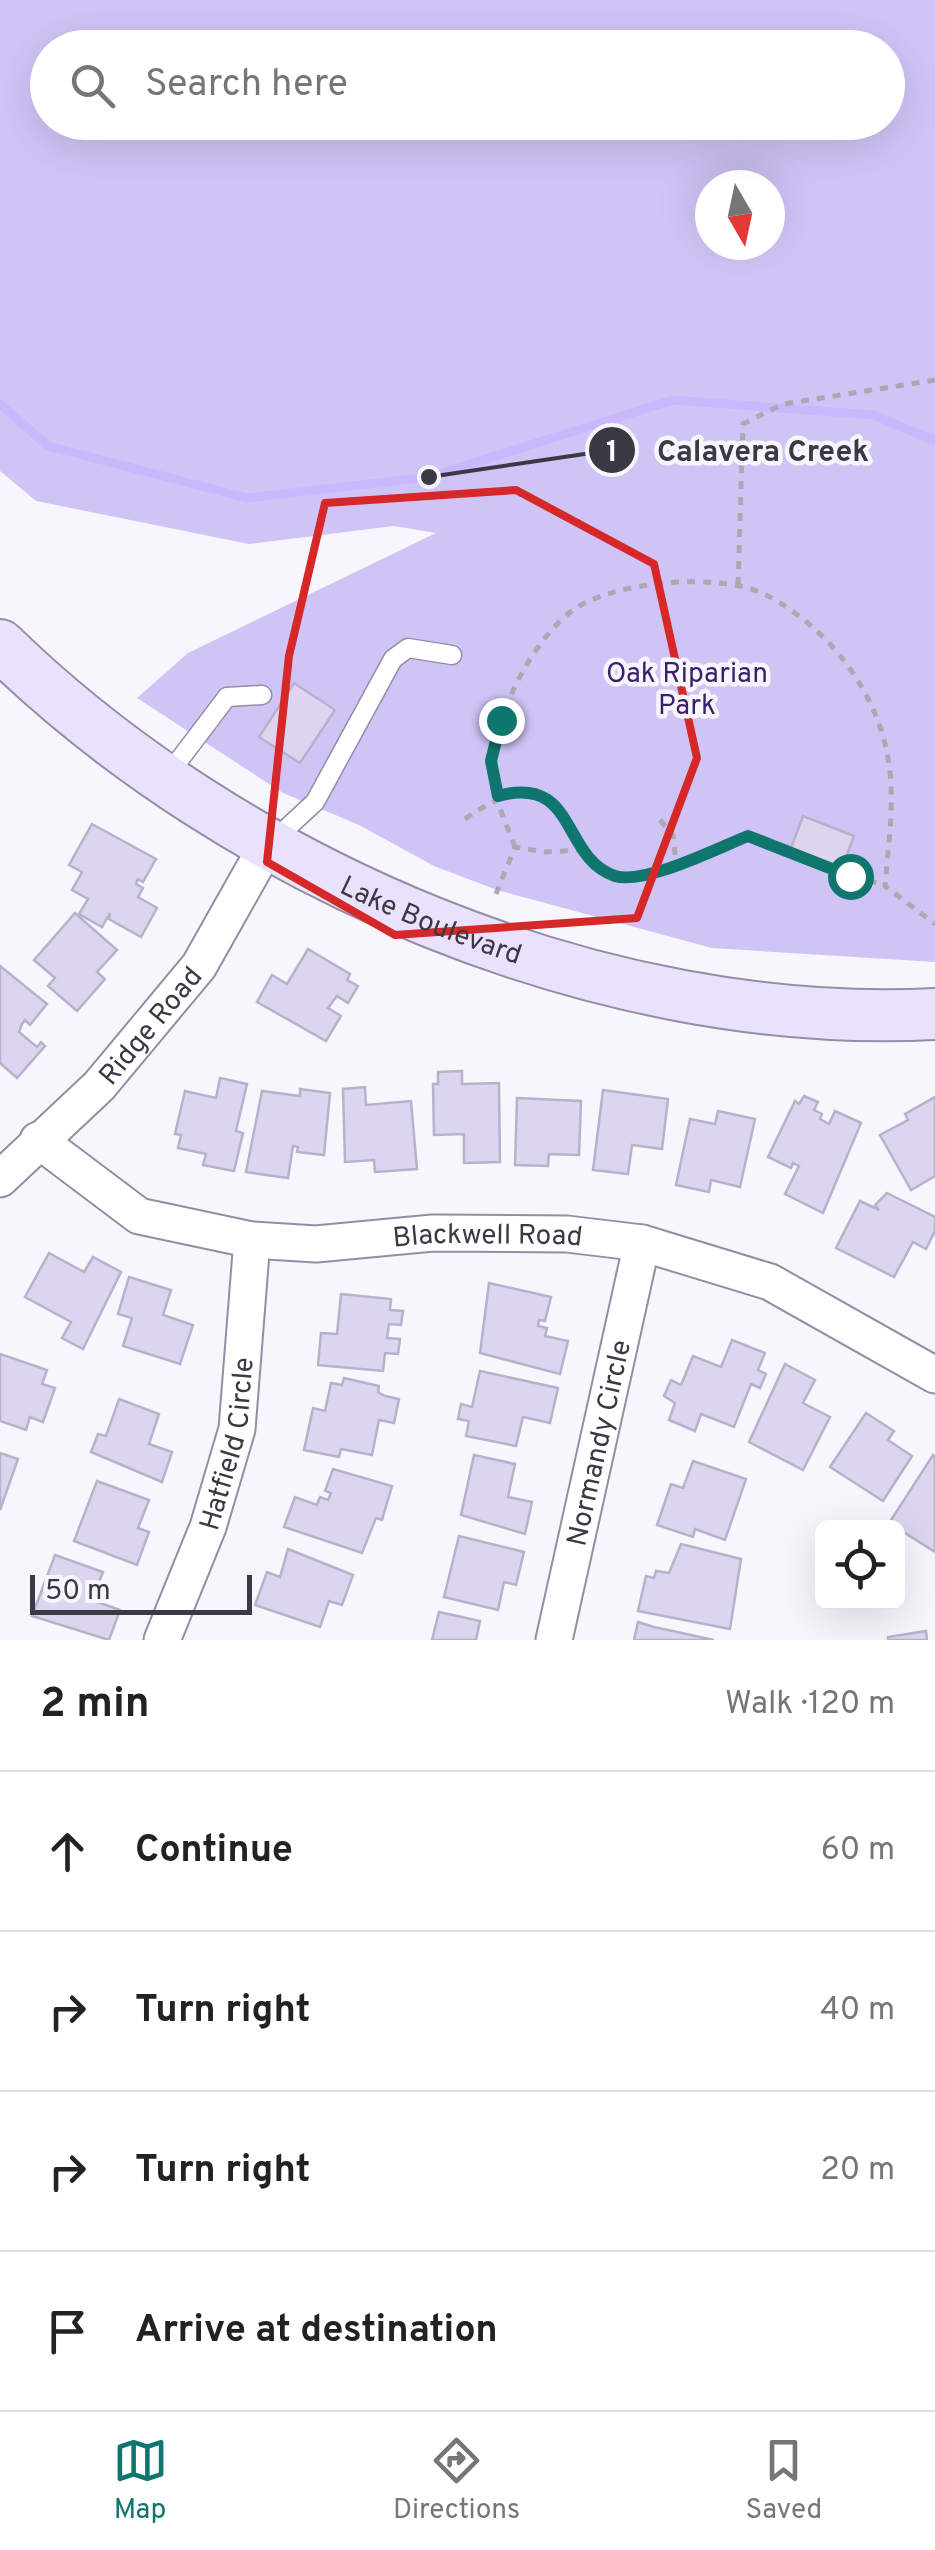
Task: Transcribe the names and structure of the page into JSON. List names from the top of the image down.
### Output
{
  "streets": {
    "main road": ["Lake Boulevard"],
    "street": [
      "Ridge Road",
      "Blackwell Road",
      "Normandy Circle",
      "Hatfield Circle"
    ]
  },
  "crossings": [
    ["Lake Boulevard", "Ridge Road"],
    ["Ridge Road", "Blackwell Road"],
    ["Blackwell Road", "Normandy Circle"],
    ["Blackwell Road", "Hatfield Circle"]
  ],
  "parks": ["Oak Riparian Park"],
  "places": ["Calavera Creek"],
  "scale_bar": "50 m",
  "north": "bottom",
  "page": {
    "search": "Search here",
    "scale": "50 m",
    "heading": ["2 min", "Walk · 120 m"],
    "list": [
      ["Continue", "60 m"],
      ["Turn right", "40 m"],
      ["Turn right", "20 m"],
      "Arrive at destination"
    ],
    "nav": ["Map", "Directions", "Saved"]
  }
}
